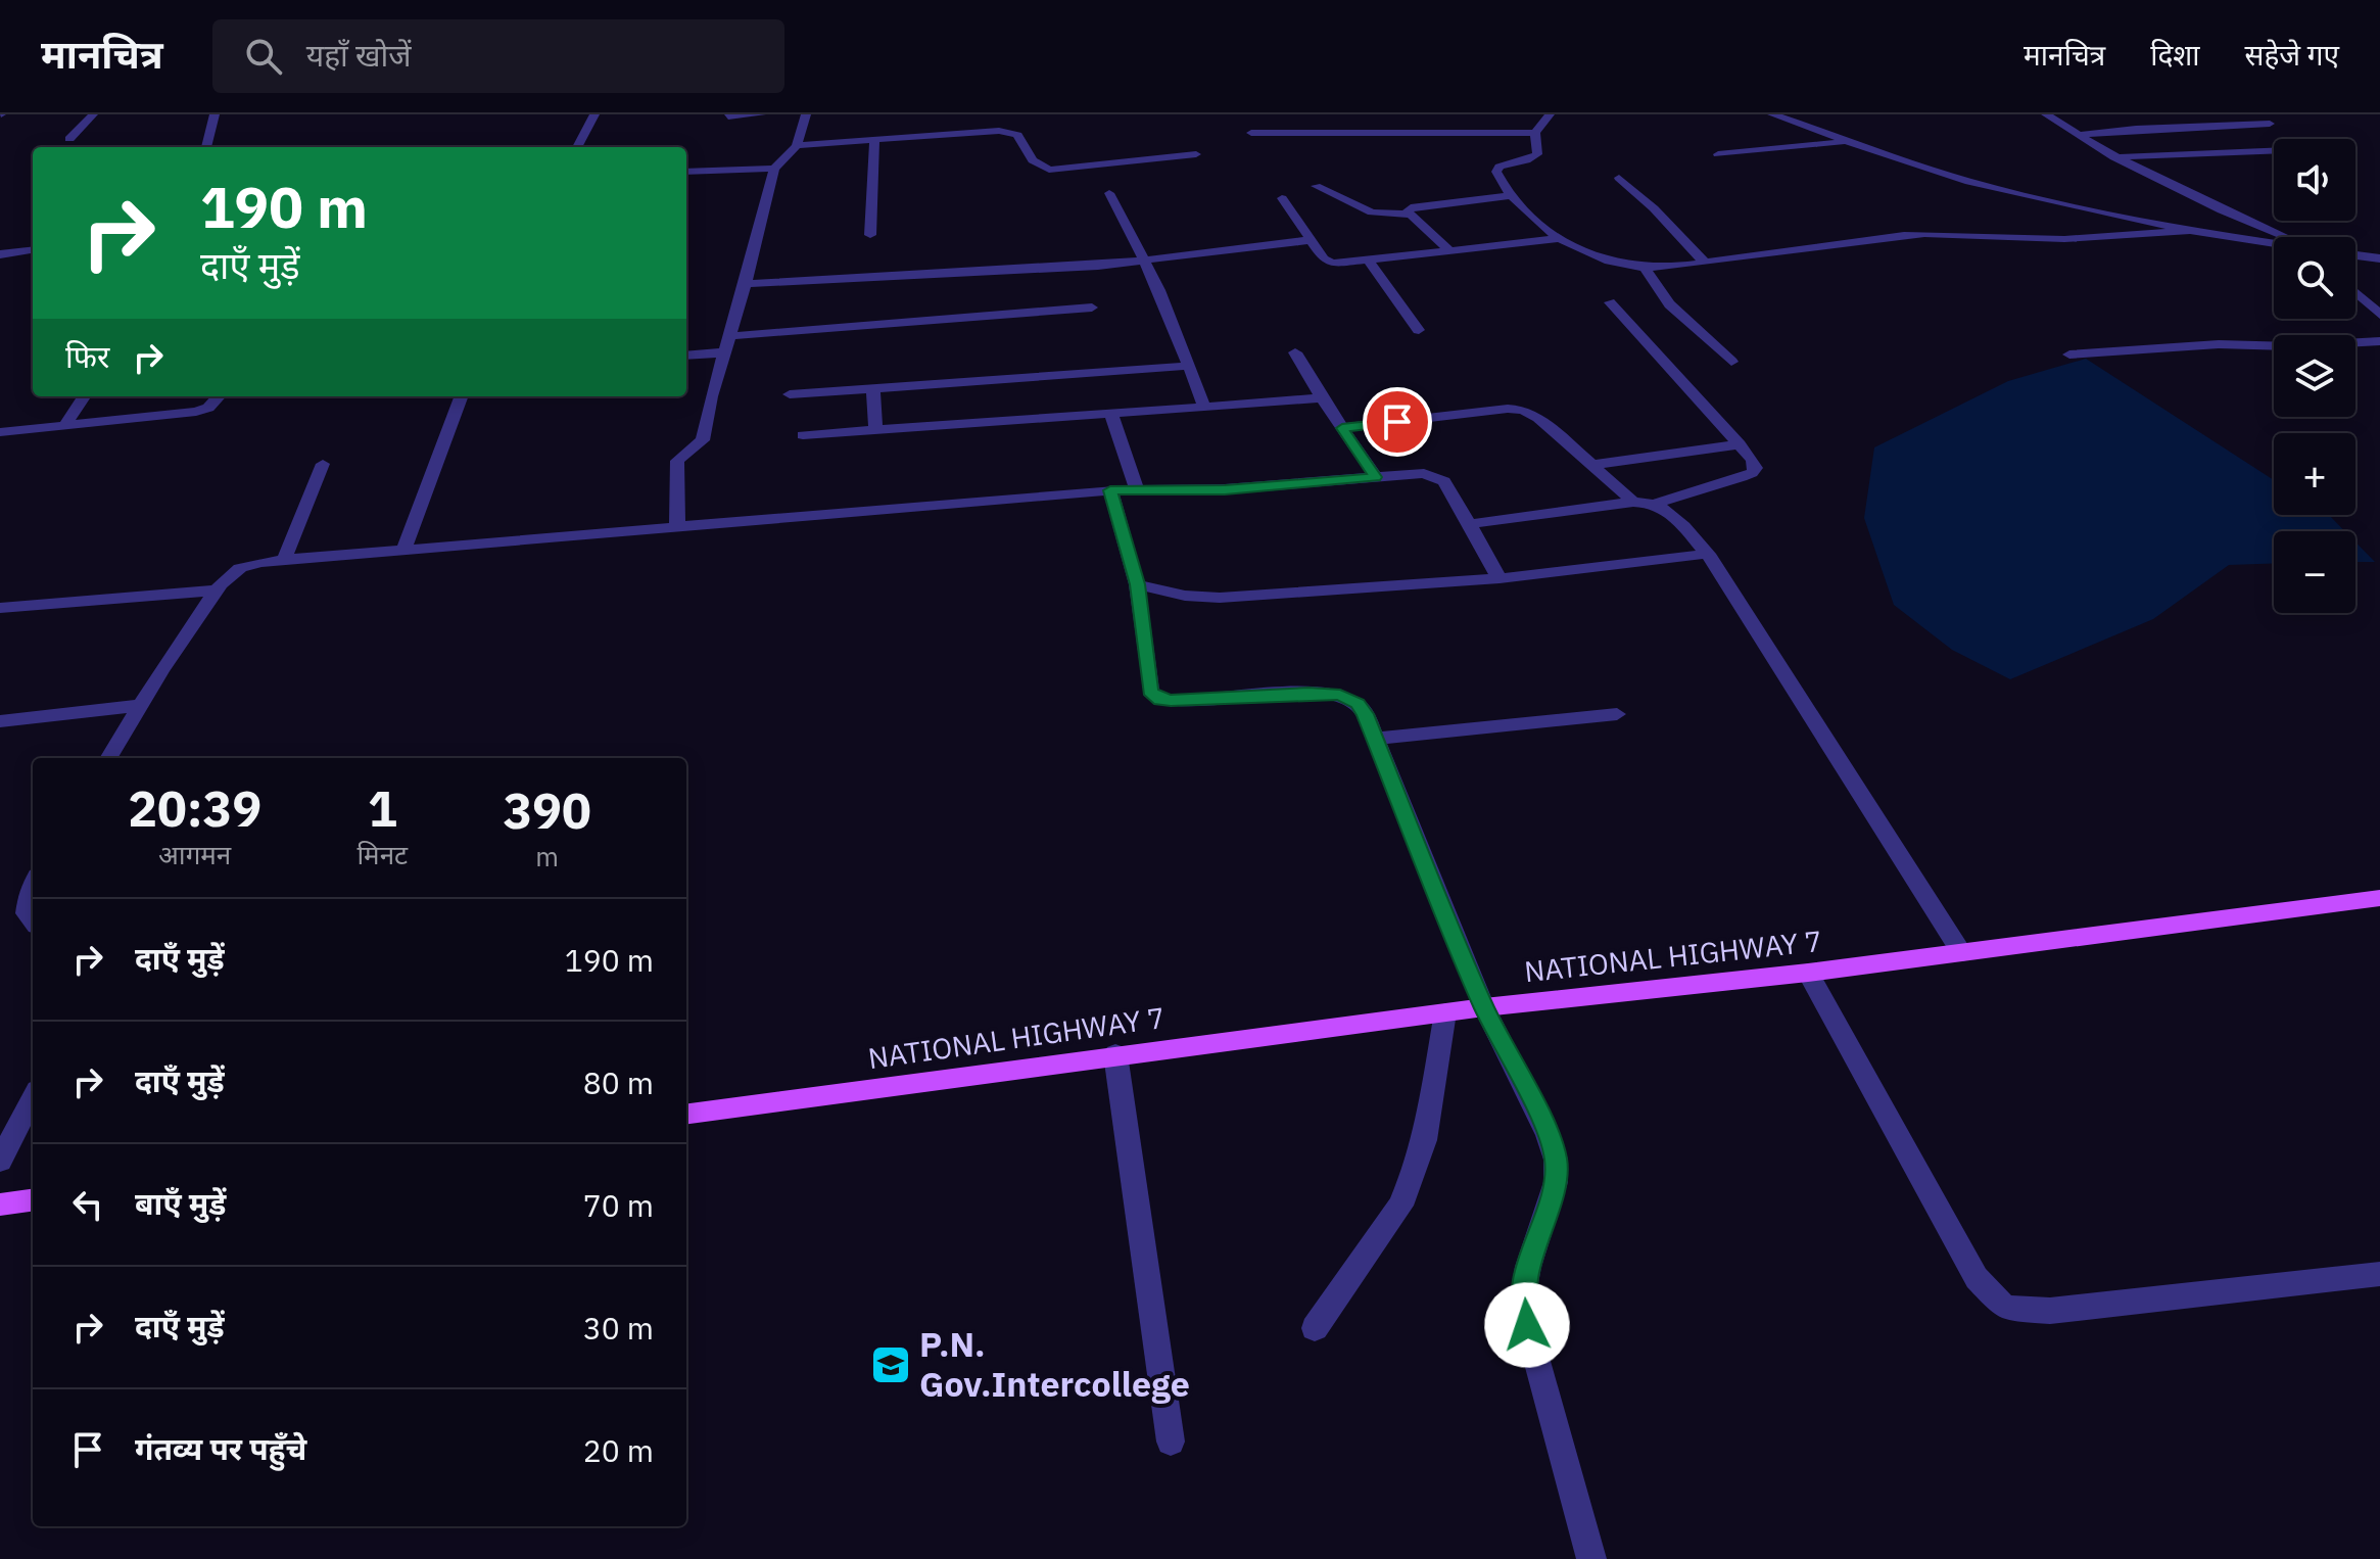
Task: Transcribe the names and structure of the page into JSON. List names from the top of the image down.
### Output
{
  "streets": {
    "main road": ["NATIONAL HIGHWAY 7"]
  },
  "places": {
    "school or university": ["P.N. Gov.Intercollege"]
  },
  "page": {
    "header": "मानचित्र",
    "search": "यहाँ खोजें",
    "nav": ["मानचित्र", "दिशा", "सहेजे गए"],
    "map_buttons": ["+", "−"],
    "turn": ["190 m", "दाएँ मुड़ें"],
    "then": "फिर",
    "eta": [
      "20:39",
      "आगमन",
      "1",
      "मिनट",
      "390",
      "m"
    ],
    "list": [
      {
        "name": "दाएँ मुड़ें",
        "value": "190 m"
      },
      {
        "name": "दाएँ मुड़ें",
        "value": "80 m"
      },
      {
        "name": "बाएँ मुड़ें",
        "value": "70 m"
      },
      {
        "name": "दाएँ मुड़ें",
        "value": "30 m"
      },
      {
        "name": "गंतव्य पर पहुँचे",
        "value": "20 m"
      }
    ]
  }
}
